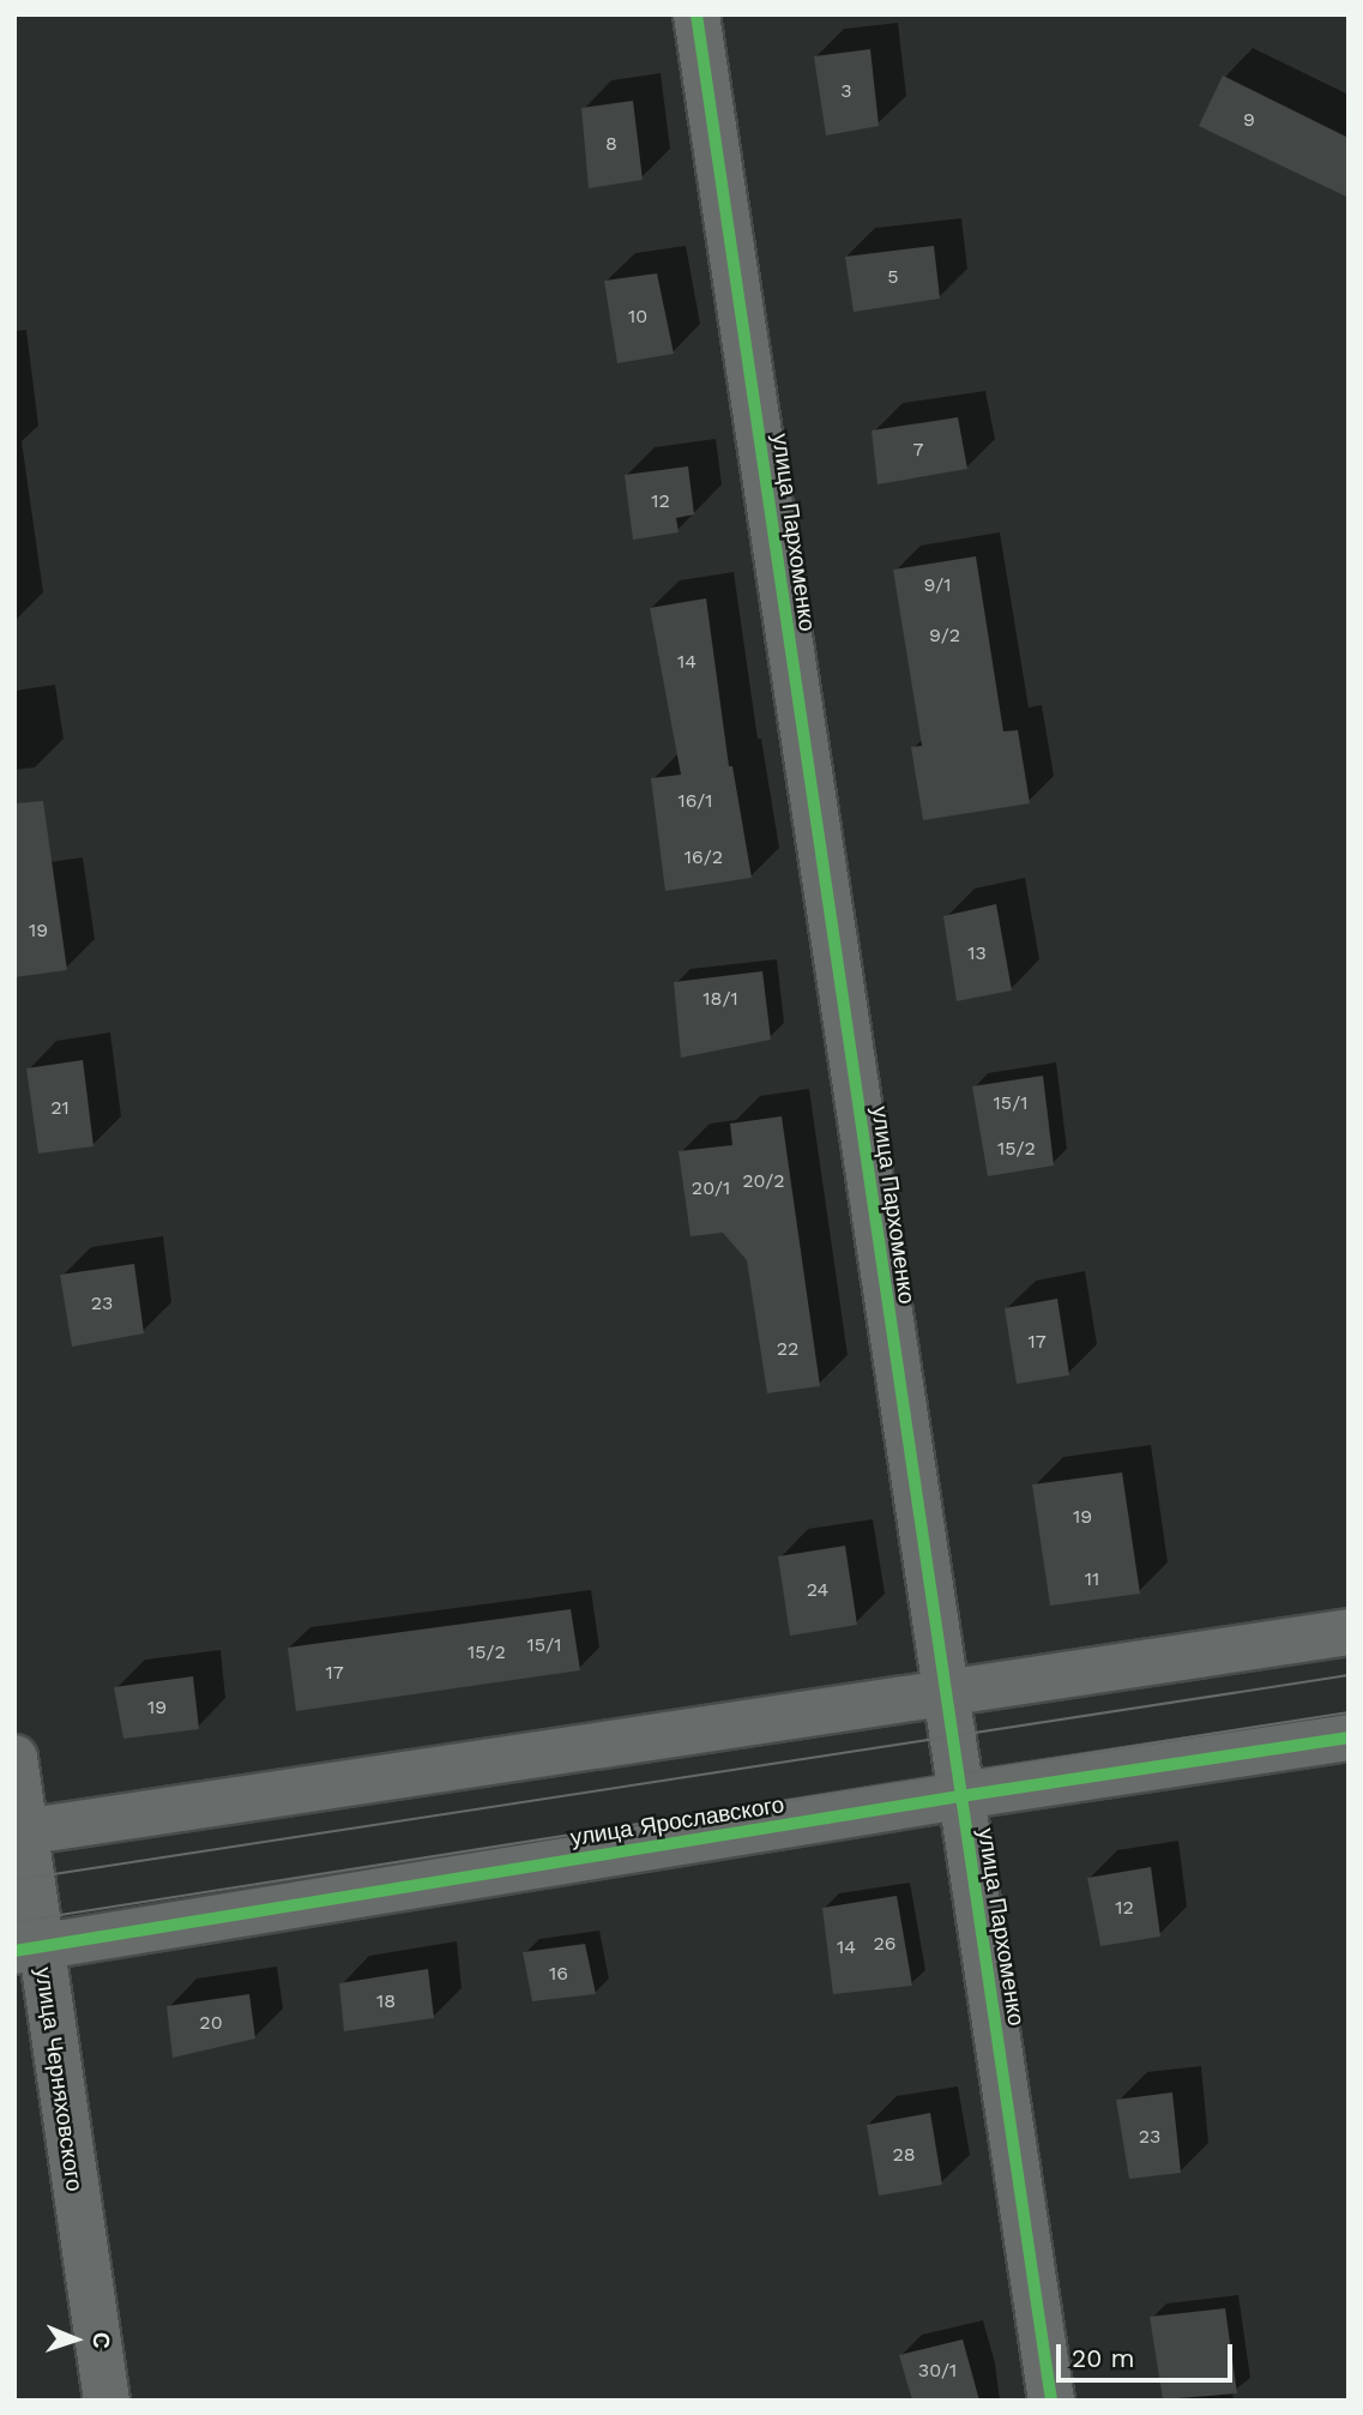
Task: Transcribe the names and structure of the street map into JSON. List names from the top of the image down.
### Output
{
  "streets": {
    "street": ["улица Пархоменко", "улица Ярославского", "улица Черняховского"]
  },
  "crossings": [
    ["улица Пархоменко", "улица Ярославского"],
    ["улица Ярославского", "улица Черняховского"]
  ],
  "house_numbers": [
    "3",
    "9",
    "8",
    "5",
    "10",
    "7",
    "12",
    "9/1",
    "9/2",
    "14",
    "16/1",
    "16/2",
    "19",
    "13",
    "18/1",
    "15/1",
    "21",
    "15/2",
    "20/2",
    "20/1",
    "23",
    "17",
    "22",
    "19",
    "11",
    "24",
    "15/1",
    "15/2",
    "17",
    "19",
    "12",
    "26",
    "14",
    "16",
    "18",
    "20",
    "23",
    "28",
    "30/1"
  ],
  "scale_bar": "20 m",
  "north": "right"
}
